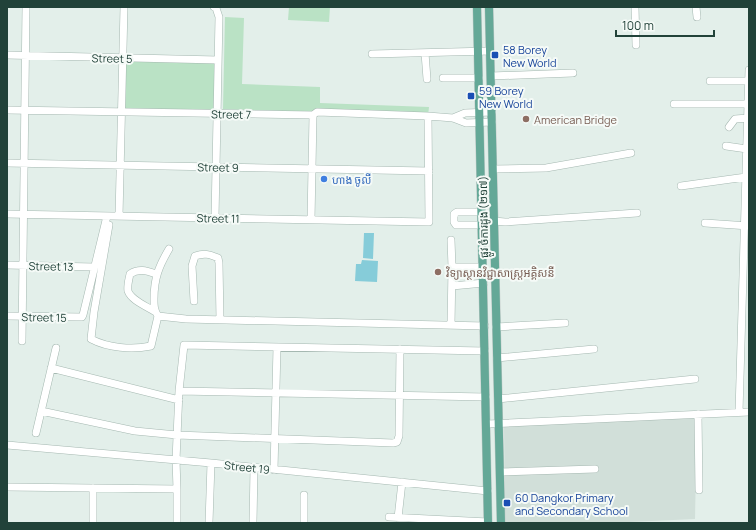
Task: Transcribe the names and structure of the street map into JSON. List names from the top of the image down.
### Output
{
  "streets": {
    "main road": ["ផ្លូវ ចំការដូង (២១៧)"],
    "street": [
      "Street 5",
      "Street 7",
      "Street 9",
      "Street 11",
      "Street 13",
      "Street 15",
      "Street 19"
    ]
  },
  "crossings": [
    ["Street 7", "ផ្លូវ ចំការដូង (២១៧)"],
    ["Street 9", "Street 11"],
    ["ផ្លូវ ចំការដូង (២១៧)", "Street 19"],
    ["Street 13", "Street 15"]
  ],
  "places": {
    "transit": ["58 Borey New World", "59 Borey New World", "60 Dangkor Primary and Secondary School"],
    "other": ["American Bridge", "ហាង ចូលី", "វិទ្យាស្ថានវិជ្ជាសាស្រ្តអគ្គិសនី"]
  },
  "scale_bar": "100 m"
}
